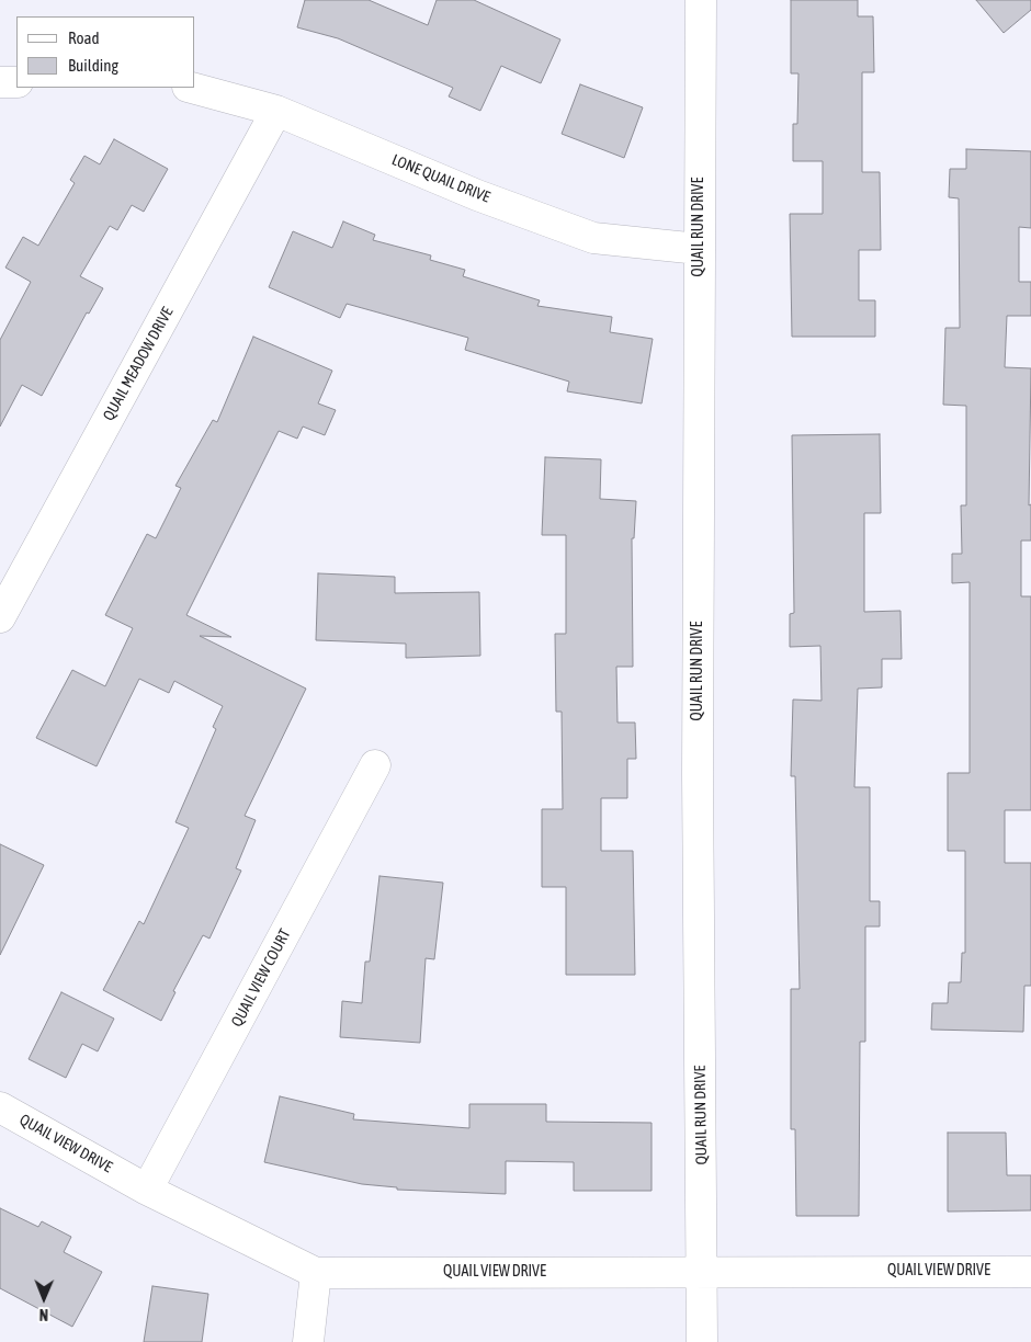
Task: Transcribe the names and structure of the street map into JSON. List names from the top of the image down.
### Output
{
  "streets": {
    "street": [
      "LONE QUAIL DRIVE",
      "QUAIL RUN DRIVE",
      "QUAIL MEADOW DRIVE",
      "QUAIL VIEW COURT",
      "QUAIL VIEW DRIVE"
    ]
  },
  "crossings": [
    ["LONE QUAIL DRIVE", "QUAIL RUN DRIVE"],
    ["LONE QUAIL DRIVE", "QUAIL MEADOW DRIVE"],
    ["QUAIL RUN DRIVE", "QUAIL VIEW DRIVE"],
    ["QUAIL VIEW COURT", "QUAIL VIEW DRIVE"]
  ],
  "legend": ["Road", "Building"],
  "north": "bottom"
}
